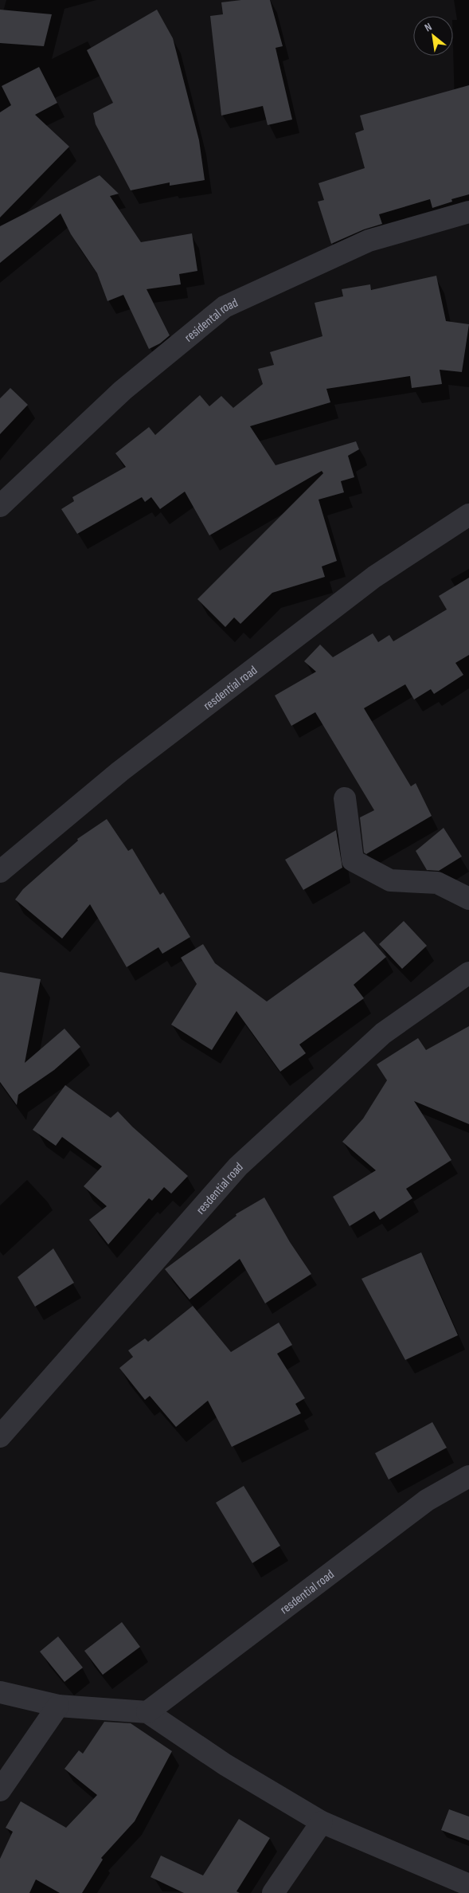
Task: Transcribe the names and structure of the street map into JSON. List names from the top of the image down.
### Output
{
  "streets": {
    "street": ["residental road", "resdential road"]
  },
  "north": "top left"
}
